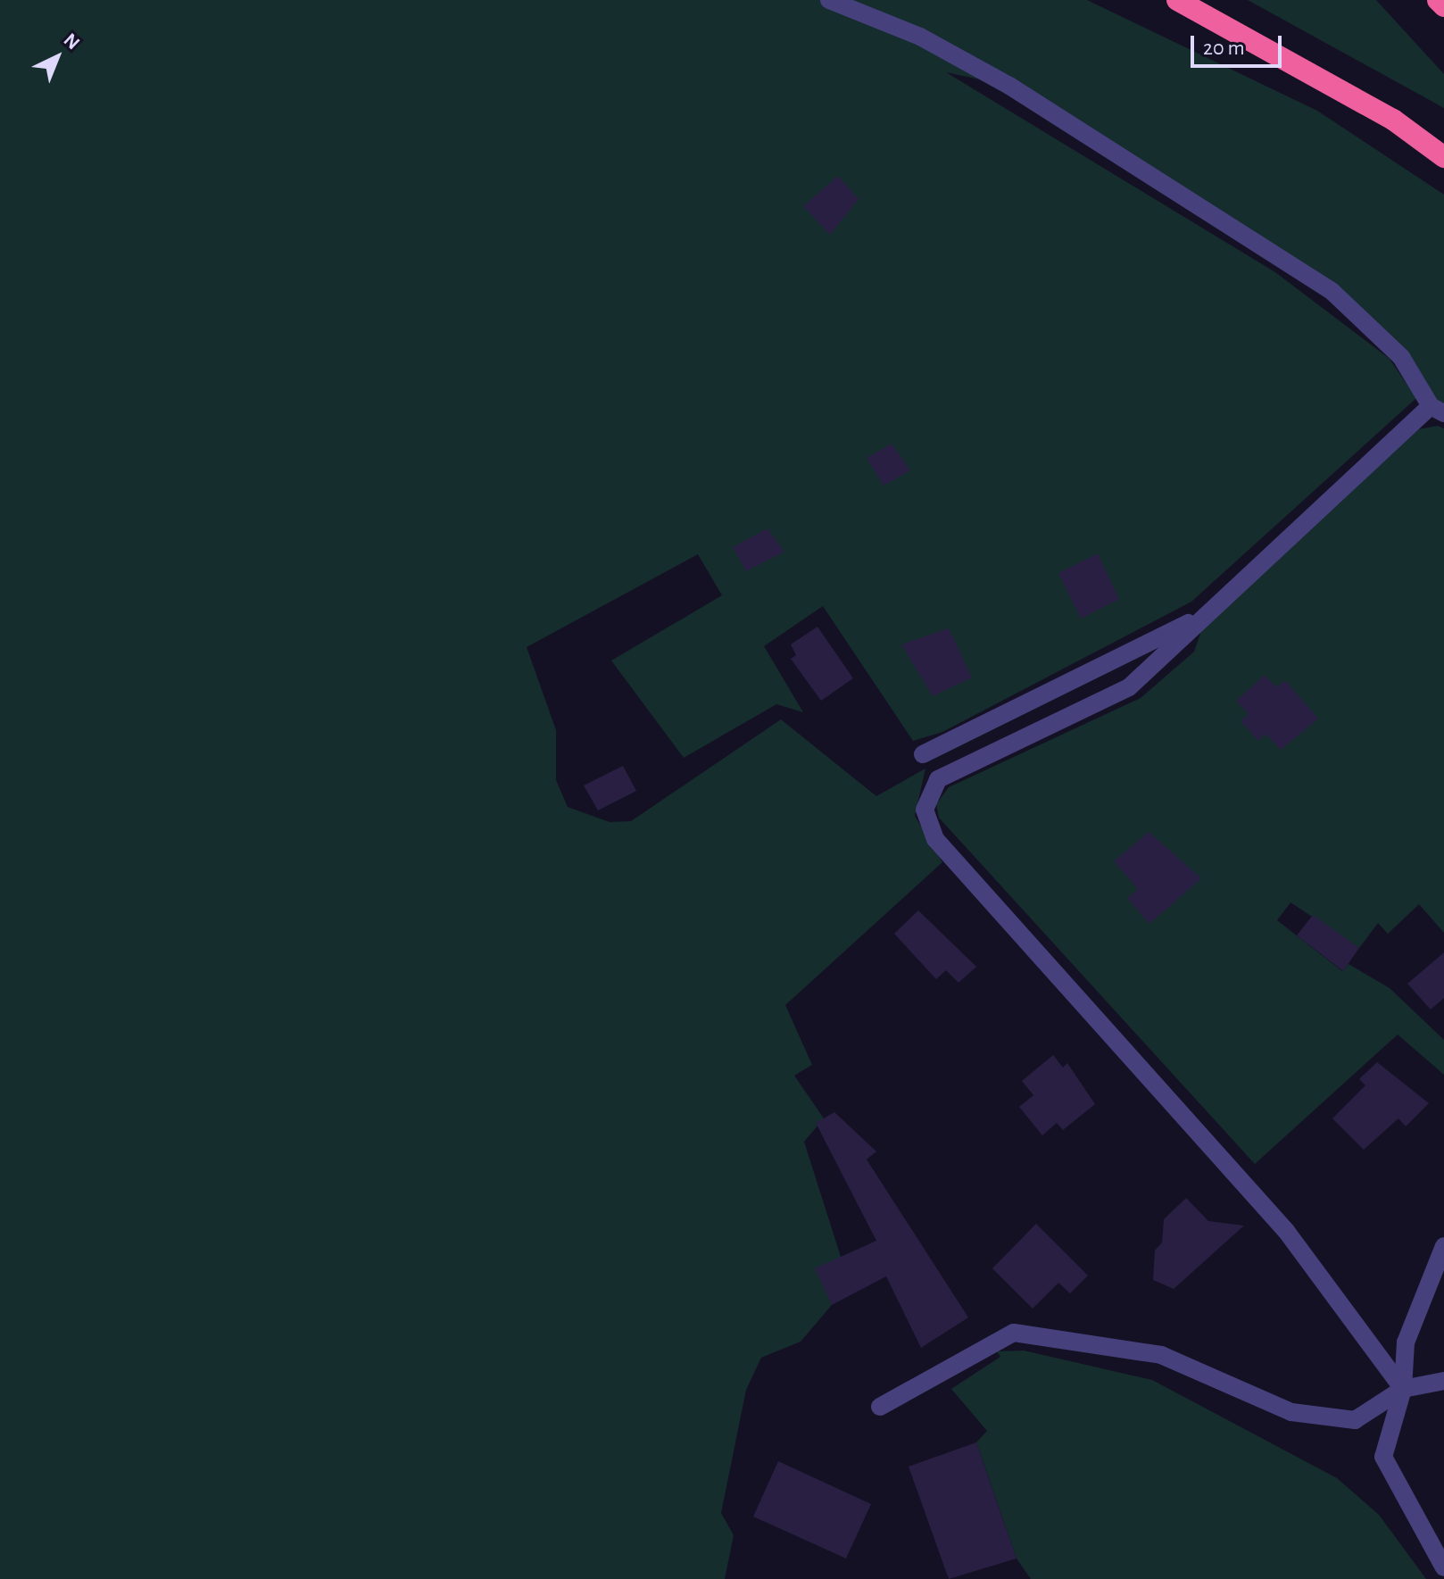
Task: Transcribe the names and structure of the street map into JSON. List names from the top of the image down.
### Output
{
  "scale_bar": "20 m",
  "north": "top right"
}
